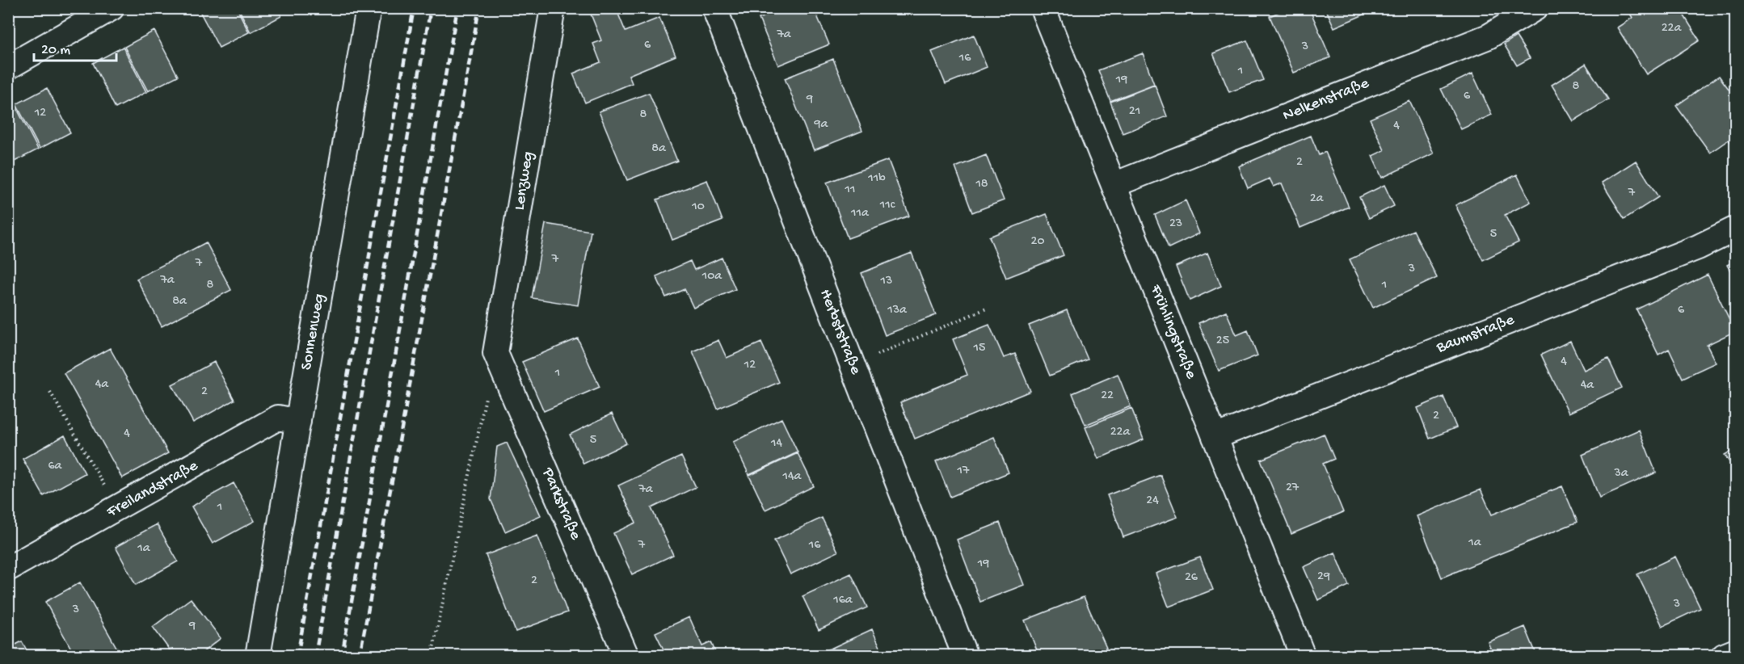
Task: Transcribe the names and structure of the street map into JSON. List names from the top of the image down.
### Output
{
  "streets": {
    "street": [
      "Nelkenstraße",
      "Lenzweg",
      "Sonnenweg",
      "Herbststraße",
      "Frühlingstraße",
      "Baumstraße",
      "Freilandstraße",
      "Parkstraße"
    ]
  },
  "crossings": [
    ["Nelkenstraße", "Frühlingstraße"],
    ["Lenzweg", "Parkstraße"],
    ["Sonnenweg", "Freilandstraße"],
    ["Frühlingstraße", "Baumstraße"]
  ],
  "house_numbers": [
    "22a",
    "7a",
    "6",
    "3",
    "16",
    "1",
    "19",
    "8",
    "6",
    "9",
    "21",
    "12",
    "8",
    "9a",
    "4",
    "8a",
    "2",
    "11b",
    "18",
    "11",
    "7",
    "2a",
    "11c",
    "10",
    "11a",
    "23",
    "5",
    "20",
    "7",
    "7",
    "3",
    "10a",
    "7a",
    "13",
    "8",
    "1",
    "8a",
    "13a",
    "6",
    "25",
    "15",
    "4",
    "12",
    "1",
    "4a",
    "4a",
    "2",
    "22",
    "2",
    "22a",
    "4",
    "5",
    "14",
    "6a",
    "17",
    "3a",
    "14a",
    "27",
    "7a",
    "24",
    "1",
    "1a",
    "7",
    "16",
    "1a",
    "19",
    "29",
    "26",
    "2",
    "16a",
    "3",
    "3",
    "9"
  ],
  "scale_bar": "20 m"
}
